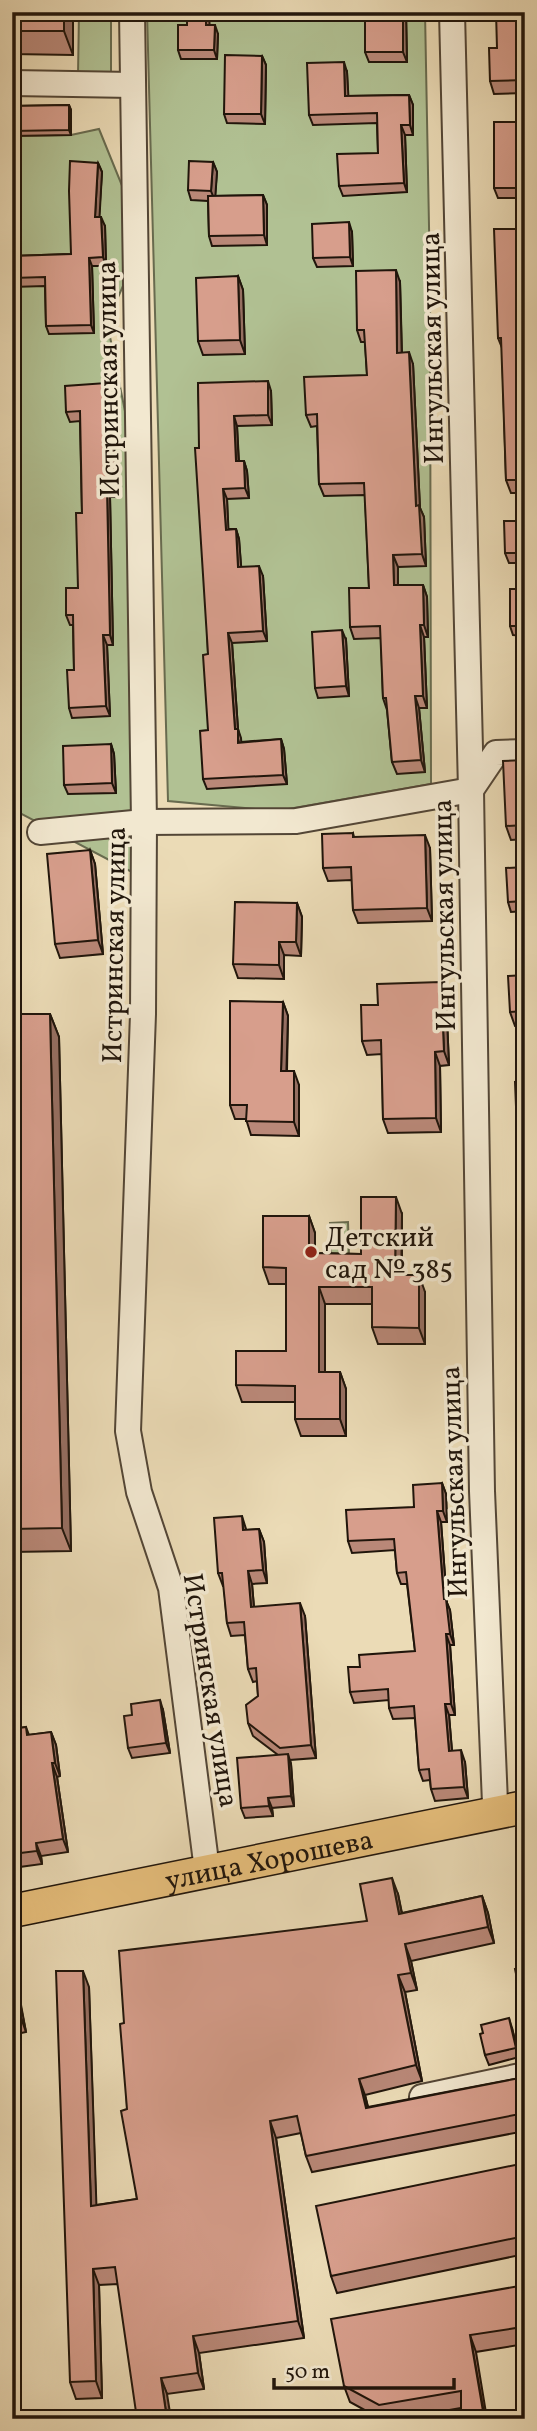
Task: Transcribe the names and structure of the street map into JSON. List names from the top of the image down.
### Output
{
  "streets": {
    "main road": ["улица Хорошева"],
    "street": ["Ингульская улица", "Истринская улица"]
  },
  "crossings": [
    ["Ингульская улица", "улица Хорошева"],
    ["Истринская улица", "улица Хорошева"]
  ],
  "places": ["Детский сад № 385"],
  "scale_bar": "50 m"
}
